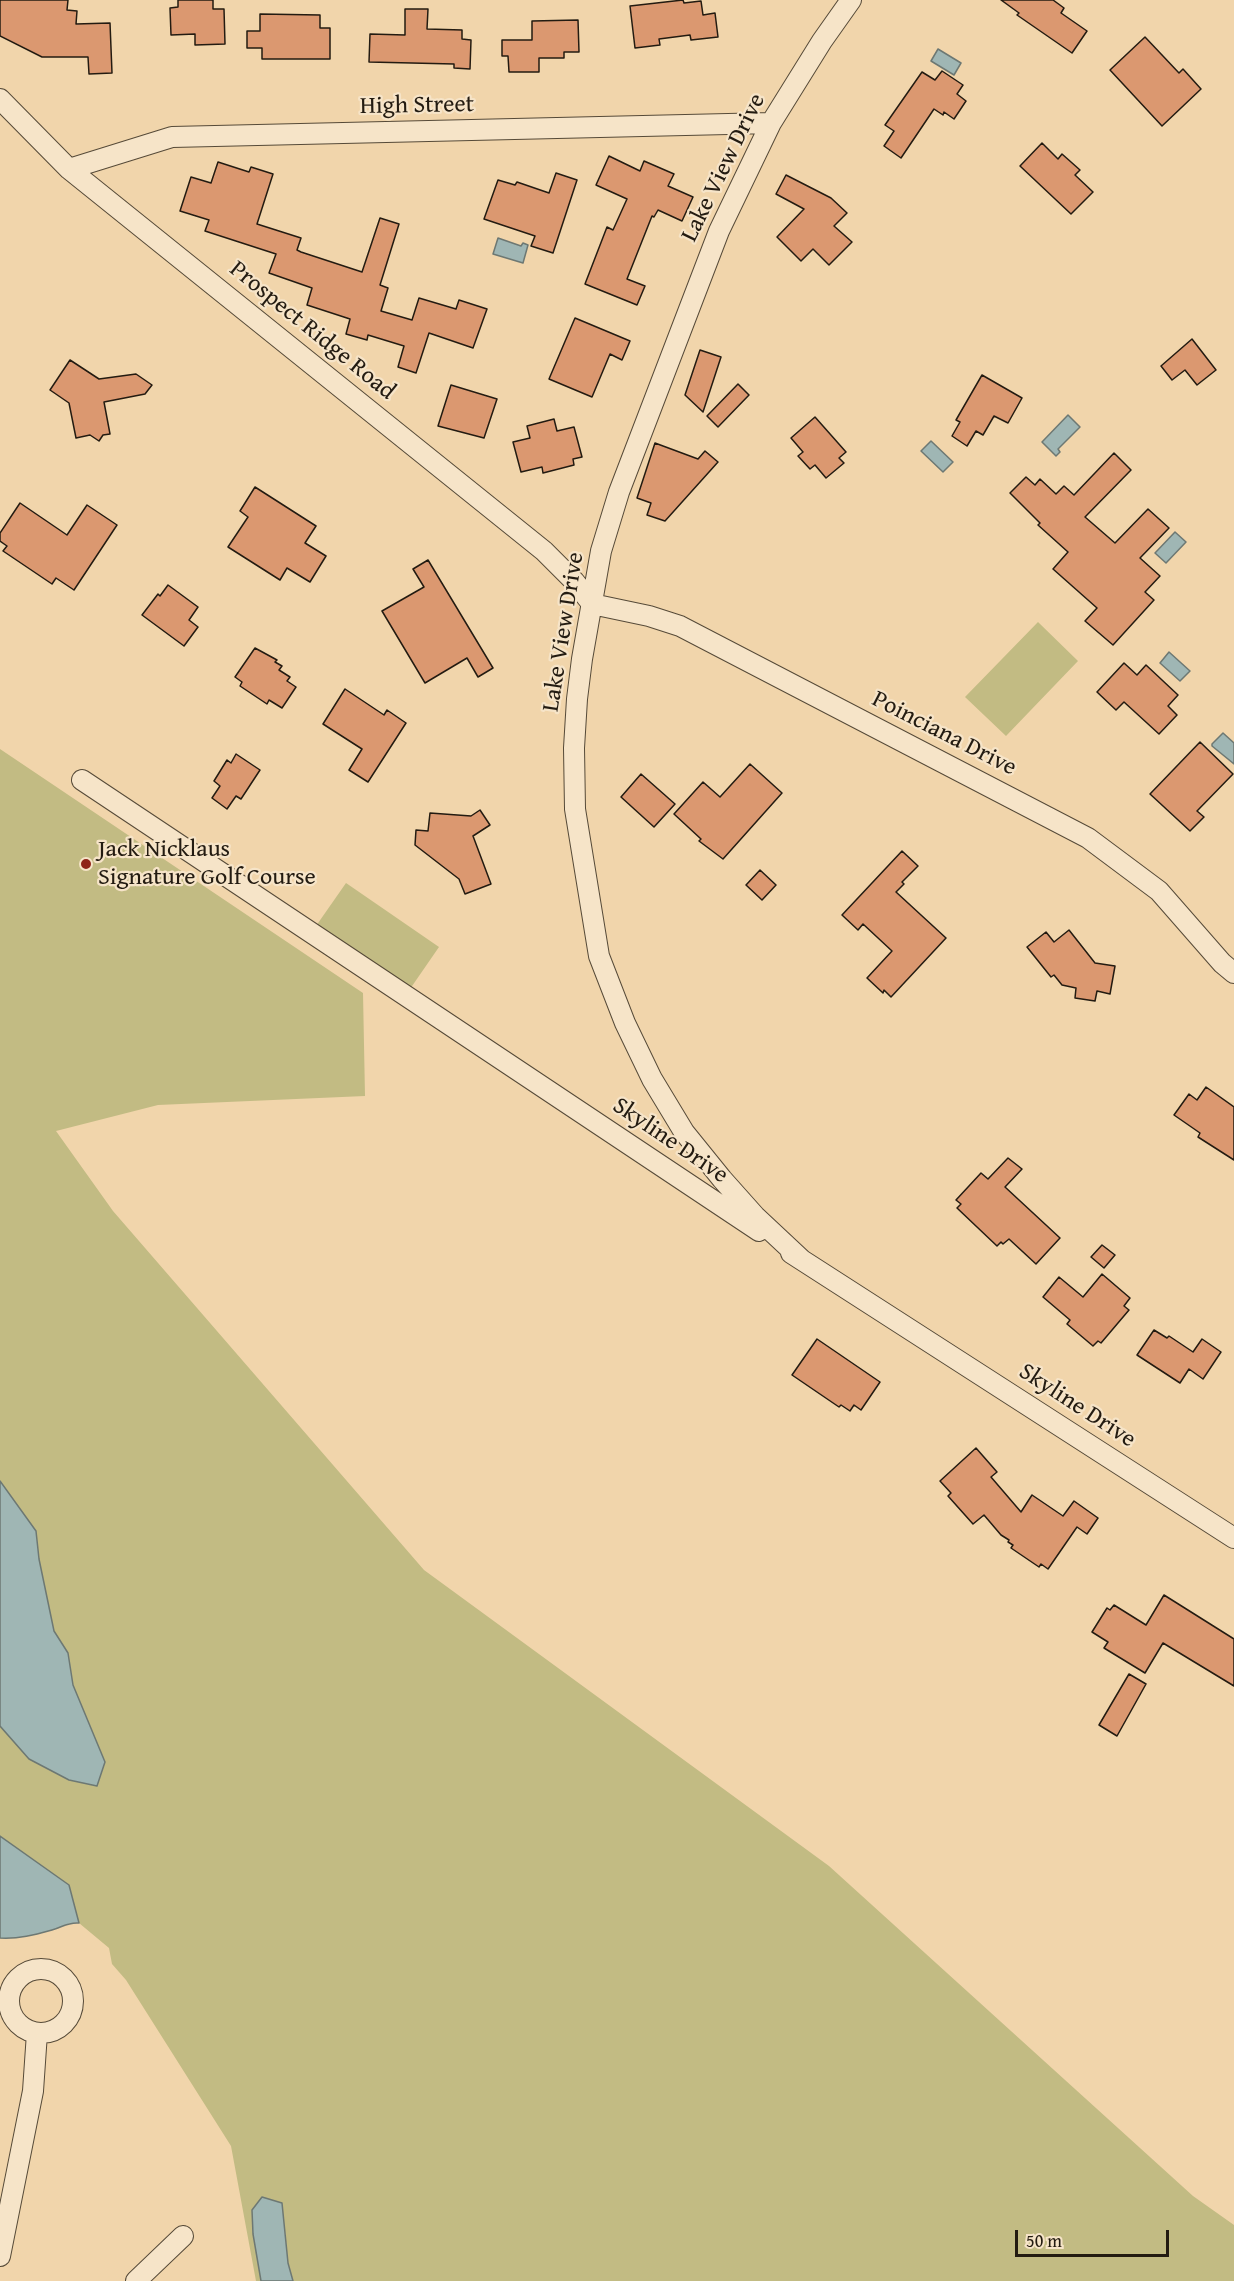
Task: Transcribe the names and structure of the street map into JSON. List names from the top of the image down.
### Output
{
  "streets": {
    "street": [
      "High Street",
      "Lake View Drive",
      "Prospect Ridge Road",
      "Poinciana Drive",
      "Skyline Drive"
    ]
  },
  "crossings": [
    ["High Street", "Lake View Drive"],
    ["High Street", "Prospect Ridge Road"],
    ["Lake View Drive", "Prospect Ridge Road"],
    ["Lake View Drive", "Poinciana Drive"],
    ["Lake View Drive", "Skyline Drive"],
    ["Prospect Ridge Road", "Poinciana Drive"]
  ],
  "places": ["Jack Nicklaus Signature Golf Course"],
  "scale_bar": "50 m"
}
